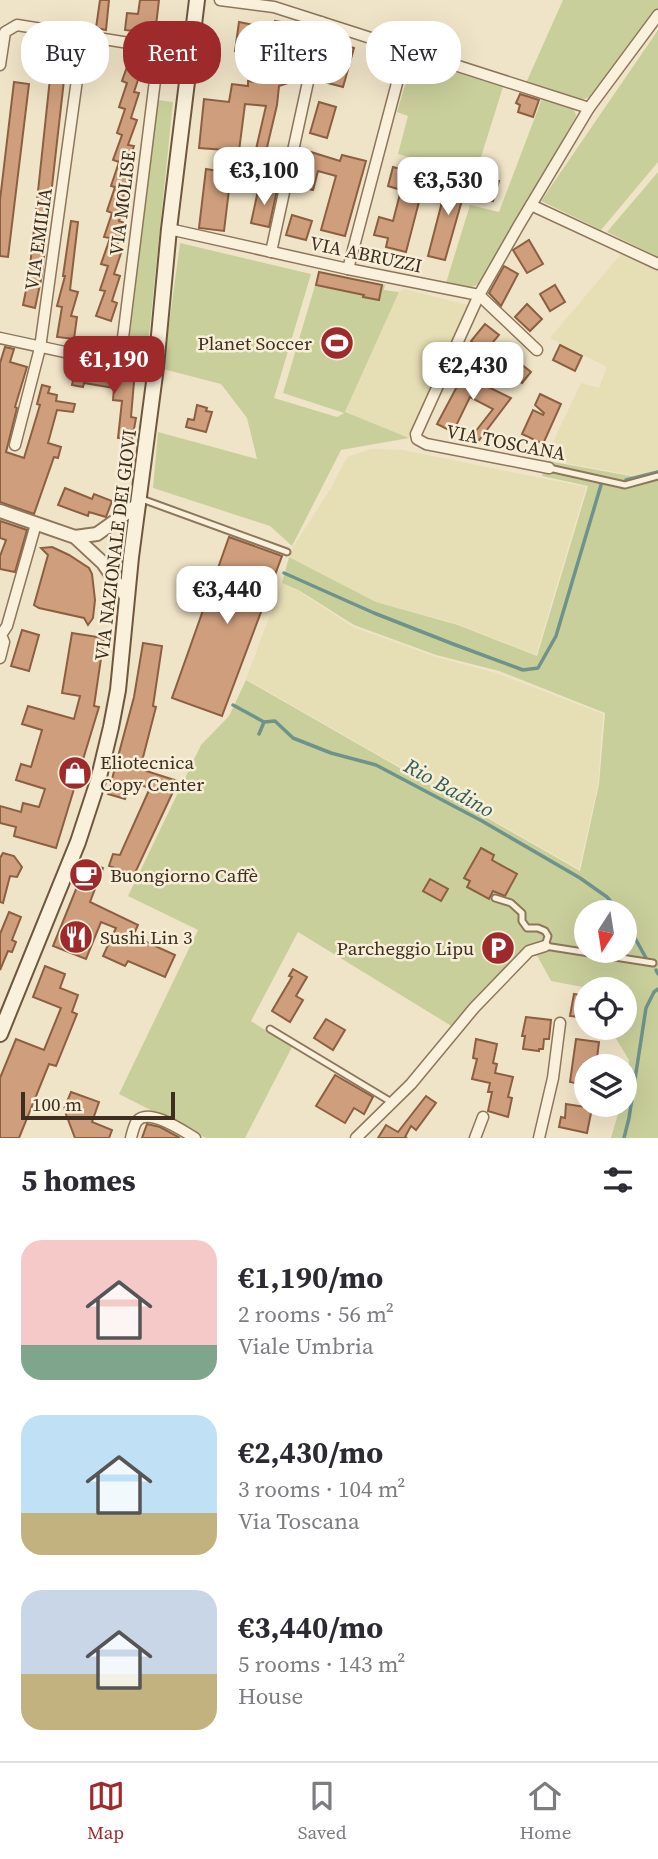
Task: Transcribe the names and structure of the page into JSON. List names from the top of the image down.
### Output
{
  "streets": {
    "main road": ["VIA NAZIONALE DEI GIOVI"],
    "street": [
      "VIA MOLISE",
      "VIA EMILIA",
      "VIA ABRUZZI",
      "VIA TOSCANA"
    ]
  },
  "crossings": [
    ["VIA ABRUZZI", "VIA TOSCANA"],
    ["VIA ABRUZZI", "VIA NAZIONALE DEI GIOVI"]
  ],
  "water": ["Rio Badino"],
  "places": {
    "sports": ["Planet Soccer"],
    "shop": ["Eliotecnica Copy Center"],
    "cafe": ["Buongiorno Caffè"],
    "restaurant": ["Sushi Lin 3"],
    "parking": ["Parcheggio Lipu"]
  },
  "scale_bar": "100 m",
  "north": "bottom",
  "page": {
    "chip": [
      "Buy",
      "Rent",
      "Filters",
      "New"
    ],
    "price": [
      "€3,100",
      "€3,530",
      "€1,190",
      "€2,430",
      "€3,440"
    ],
    "scale": "100 m",
    "heading": "5 homes",
    "list": [
      {
        "name": "€1,190/mo",
        "note": "2 rooms · 56 m² · Viale Umbria"
      },
      {
        "name": "€2,430/mo",
        "note": "3 rooms · 104 m² · Via Toscana"
      },
      {
        "name": "€3,440/mo",
        "note": "5 rooms · 143 m² · House"
      }
    ],
    "tabs": ["Map", "Saved", "Home"]
  }
}
